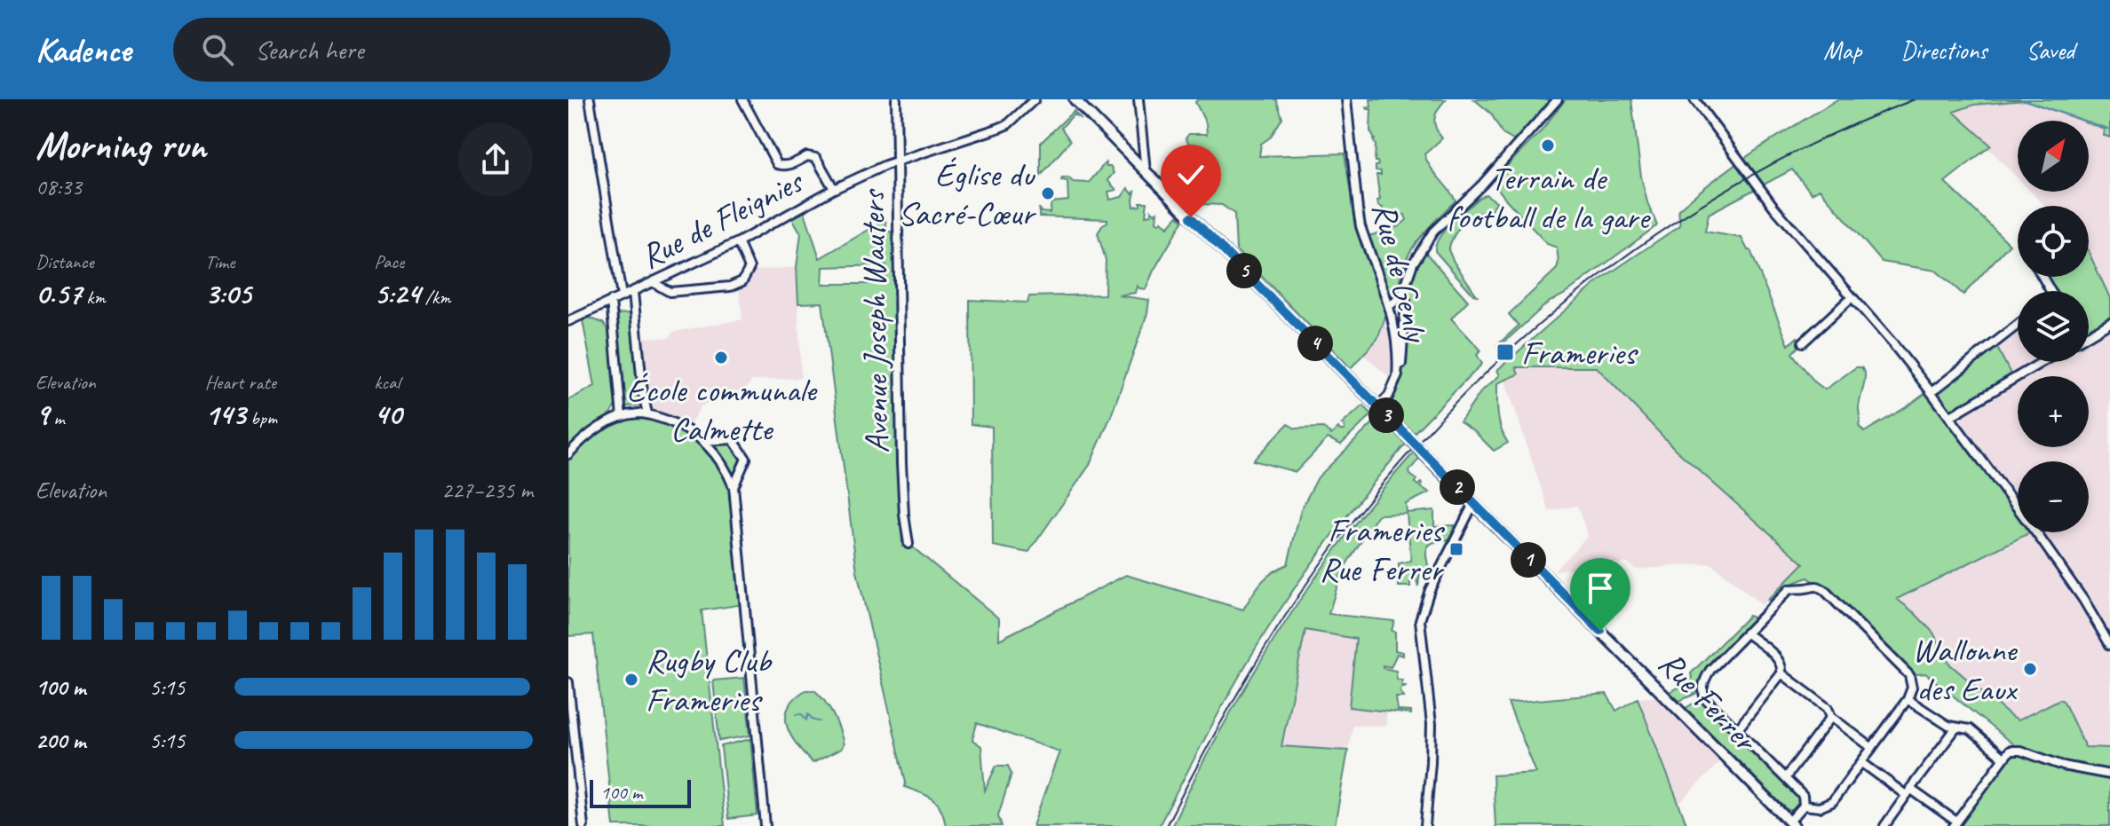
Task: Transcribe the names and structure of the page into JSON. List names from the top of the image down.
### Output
{
  "streets": {
    "main road": ["Rue Ferrer"],
    "street": ["Rue de Fleignies", "Rue de Genly", "Avenue Joseph Wauters"]
  },
  "crossings": [
    ["Rue de Fleignies", "Avenue Joseph Wauters"]
  ],
  "places": {
    "other": [
      "Terrain de football de la gare",
      "Église du Sacré-Cœur",
      "École communale Calmette",
      "Wallonne des Eaux",
      "Rugby Club Frameries"
    ],
    "transit": ["Frameries", "Frameries Rue Ferrer"]
  },
  "scale_bar": "100 m",
  "north": "top right",
  "page": {
    "header": "Kadence",
    "search": "Search here",
    "nav": ["Map", "Directions", "Saved"],
    "heading": ["Morning run", "08:33"],
    "map_buttons": ["+", "−"],
    "stats": [
      ["Distance", "0.57 km"],
      ["Time", "3:05"],
      ["Pace", "5:24 /km"],
      ["Elevation", "9 m"],
      ["Heart rate", "143 bpm"],
      ["kcal", "40"]
    ],
    "pins": [
      "5",
      "4",
      "3",
      "2",
      "1"
    ],
    "chart": ["Elevation", "227–235 m"],
    "list": [
      {
        "name": "100 m",
        "note": "5:15"
      },
      {
        "name": "200 m",
        "note": "5:15"
      }
    ],
    "scale": "100 m"
  }
}
